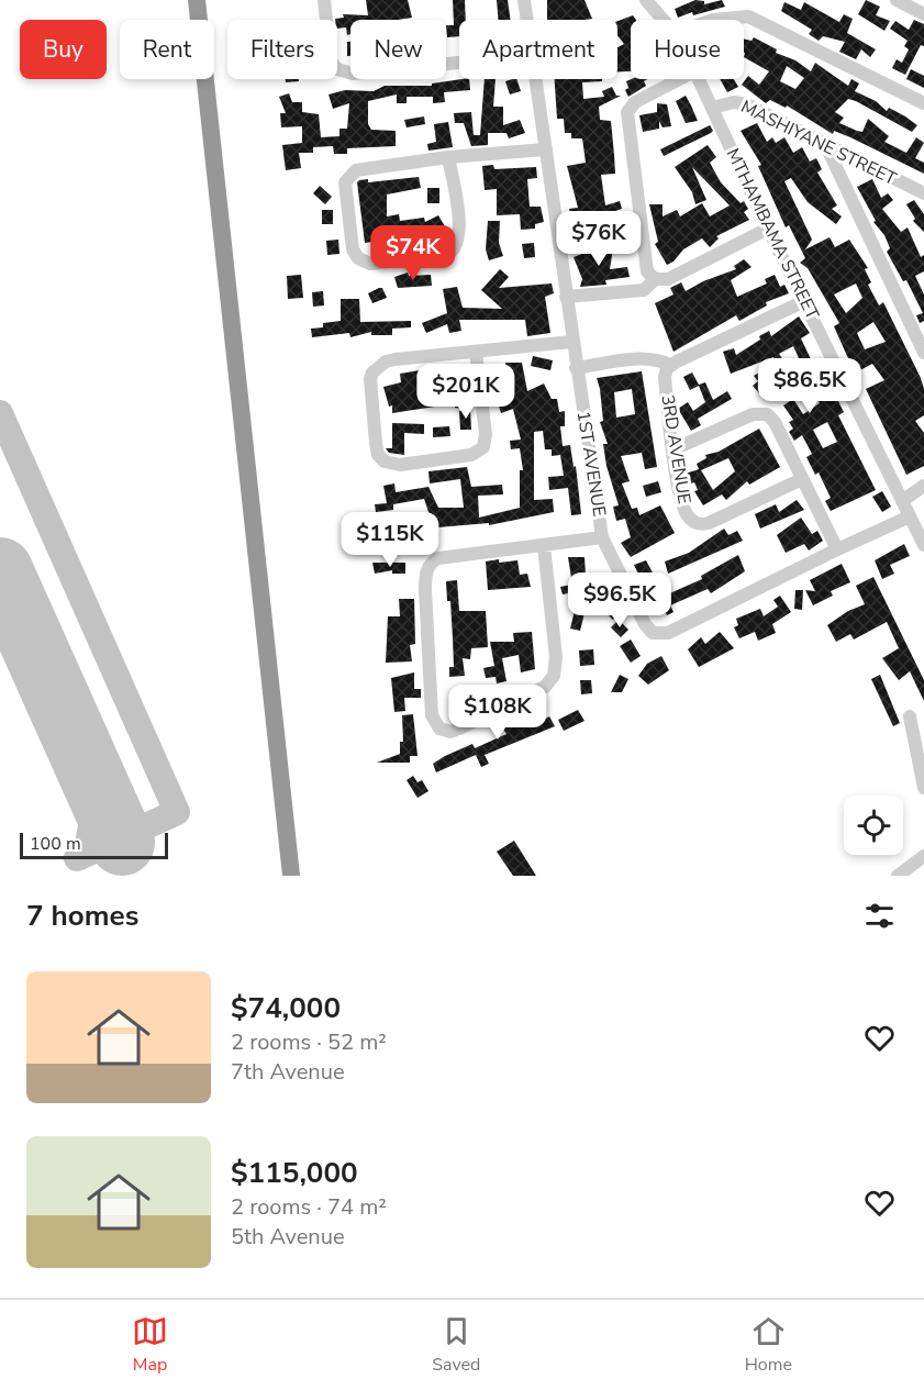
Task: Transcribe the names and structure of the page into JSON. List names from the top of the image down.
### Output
{
  "streets": {
    "street": [
      "MASHIYANE STREET",
      "MTHAMBAMA STREET",
      "3RD AVENUE",
      "1ST AVENUE"
    ]
  },
  "crossings": [
    ["MASHIYANE STREET", "MTHAMBAMA STREET"],
    ["MTHAMBAMA STREET", "1ST AVENUE"]
  ],
  "scale_bar": "100 m",
  "page": {
    "chip": [
      "Buy",
      "Rent",
      "Filters",
      "New",
      "Apartment",
      "House"
    ],
    "price": [
      "$76K",
      "$74K",
      "$86.5K",
      "$201K",
      "$115K",
      "$96.5K",
      "$108K"
    ],
    "scale": "100 m",
    "heading": "7 homes",
    "list": [
      {
        "name": "$74,000",
        "note": "2 rooms · 52 m² · 7th Avenue"
      },
      {
        "name": "$115,000",
        "note": "2 rooms · 74 m² · 5th Avenue"
      }
    ],
    "tabs": ["Map", "Saved", "Home"]
  }
}
